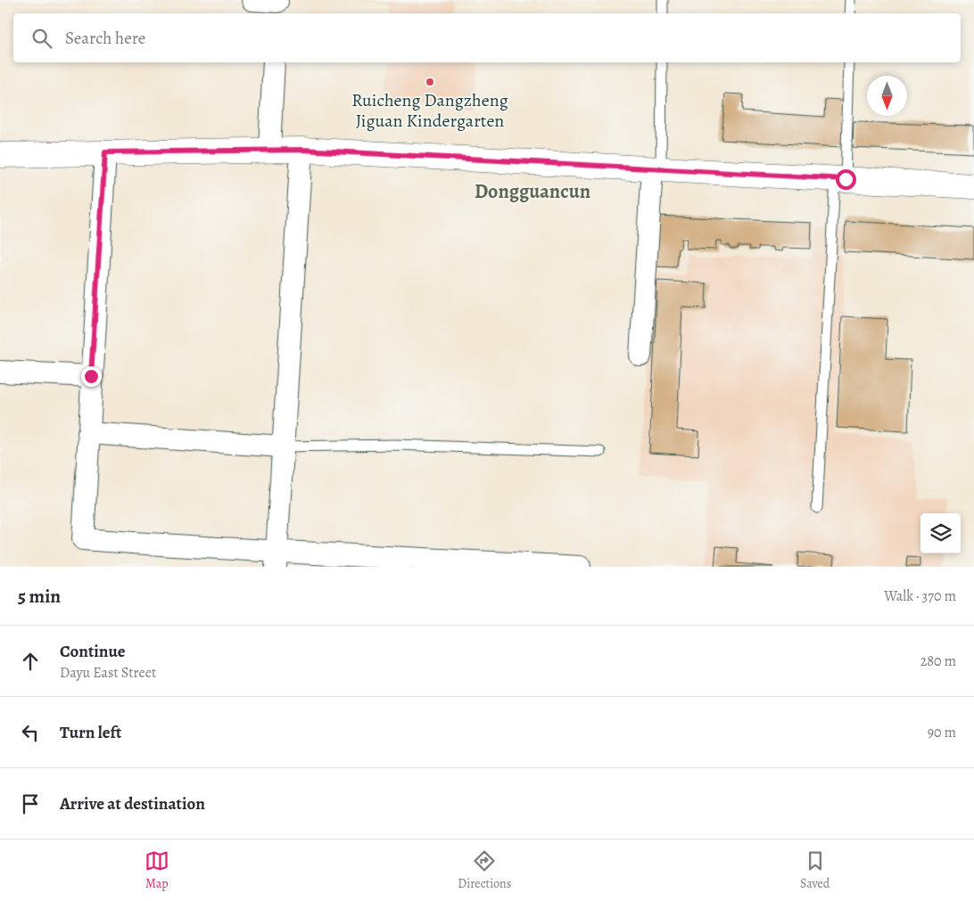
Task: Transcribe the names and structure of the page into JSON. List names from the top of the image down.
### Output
{
  "districts": ["Dongguancun"],
  "places": ["Ruicheng Dangzheng Jiguan Kindergarten"],
  "north": "bottom",
  "page": {
    "search": "Search here",
    "heading": ["5 min", "Walk · 370 m"],
    "list": [
      ["Continue", "Dayu East Street", "280 m"],
      ["Turn left", "90 m"],
      "Arrive at destination"
    ],
    "nav": ["Map", "Directions", "Saved"]
  }
}
